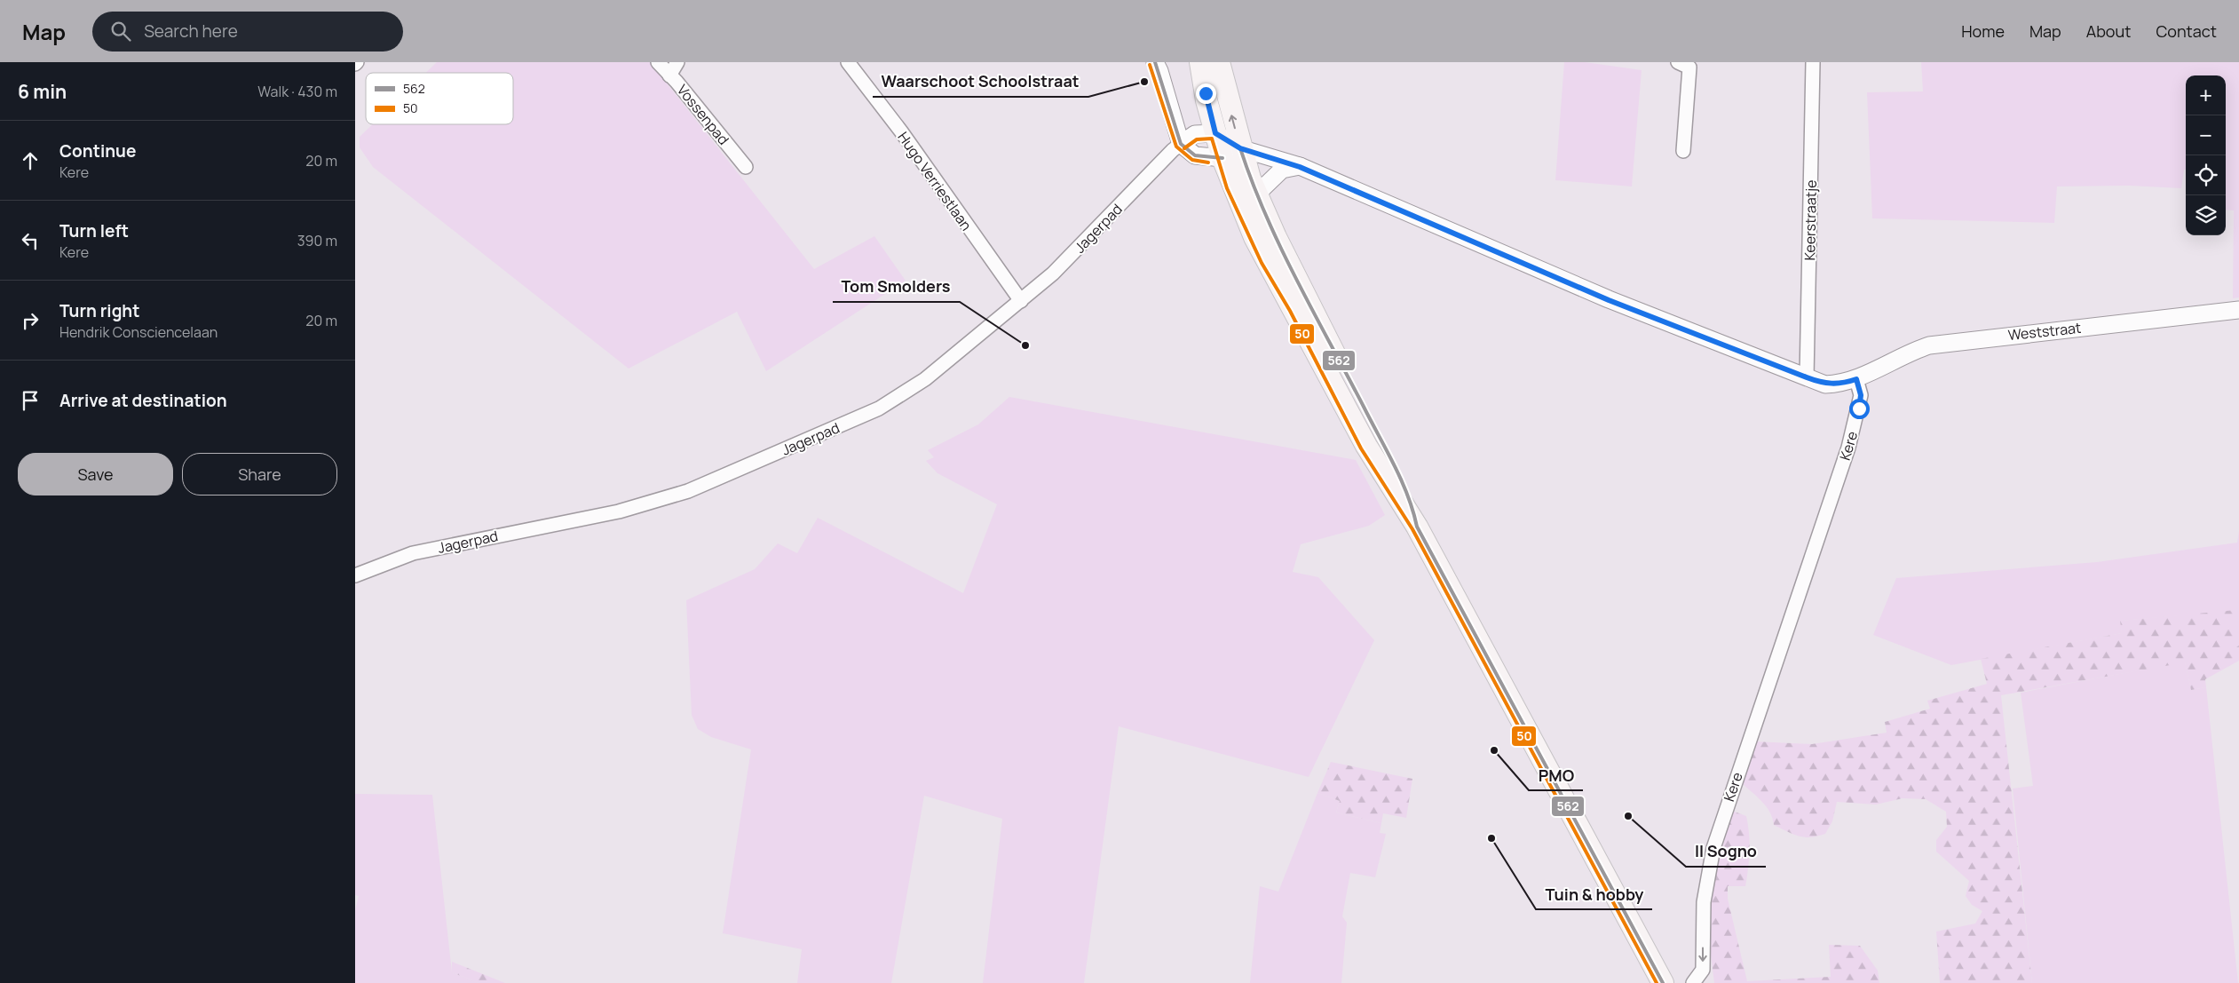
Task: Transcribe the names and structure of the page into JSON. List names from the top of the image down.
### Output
{
  "streets": {
    "street": [
      "Vossenpad",
      "Hugo Verriestlaan",
      "Keerstraatje",
      "Jagerpad",
      "Weststraat",
      "Kere"
    ]
  },
  "crossings": [
    ["Hugo Verriestlaan", "Jagerpad"],
    ["Weststraat", "Kere"]
  ],
  "one_way": ["Kere"],
  "places": [
    "Waarschoot Schoolstraat",
    "Tom Smolders",
    "PMO",
    "Il Sogno",
    "Tuin & hobby"
  ],
  "lines": ["transit line 562", "transit line 50"],
  "legend": ["562", "50"],
  "page": {
    "header": "Map",
    "search": "Search here",
    "nav": [
      "Home",
      "Map",
      "About",
      "Contact"
    ],
    "heading": ["6 min", "Walk · 430 m"],
    "map_buttons": ["+", "−"],
    "list": [
      ["Continue", "Kere", "20 m"],
      ["Turn left", "Kere", "390 m"],
      ["Turn right", "Hendrik Consciencelaan", "20 m"],
      "Arrive at destination"
    ],
    "buttons": ["Save", "Share"]
  }
}
